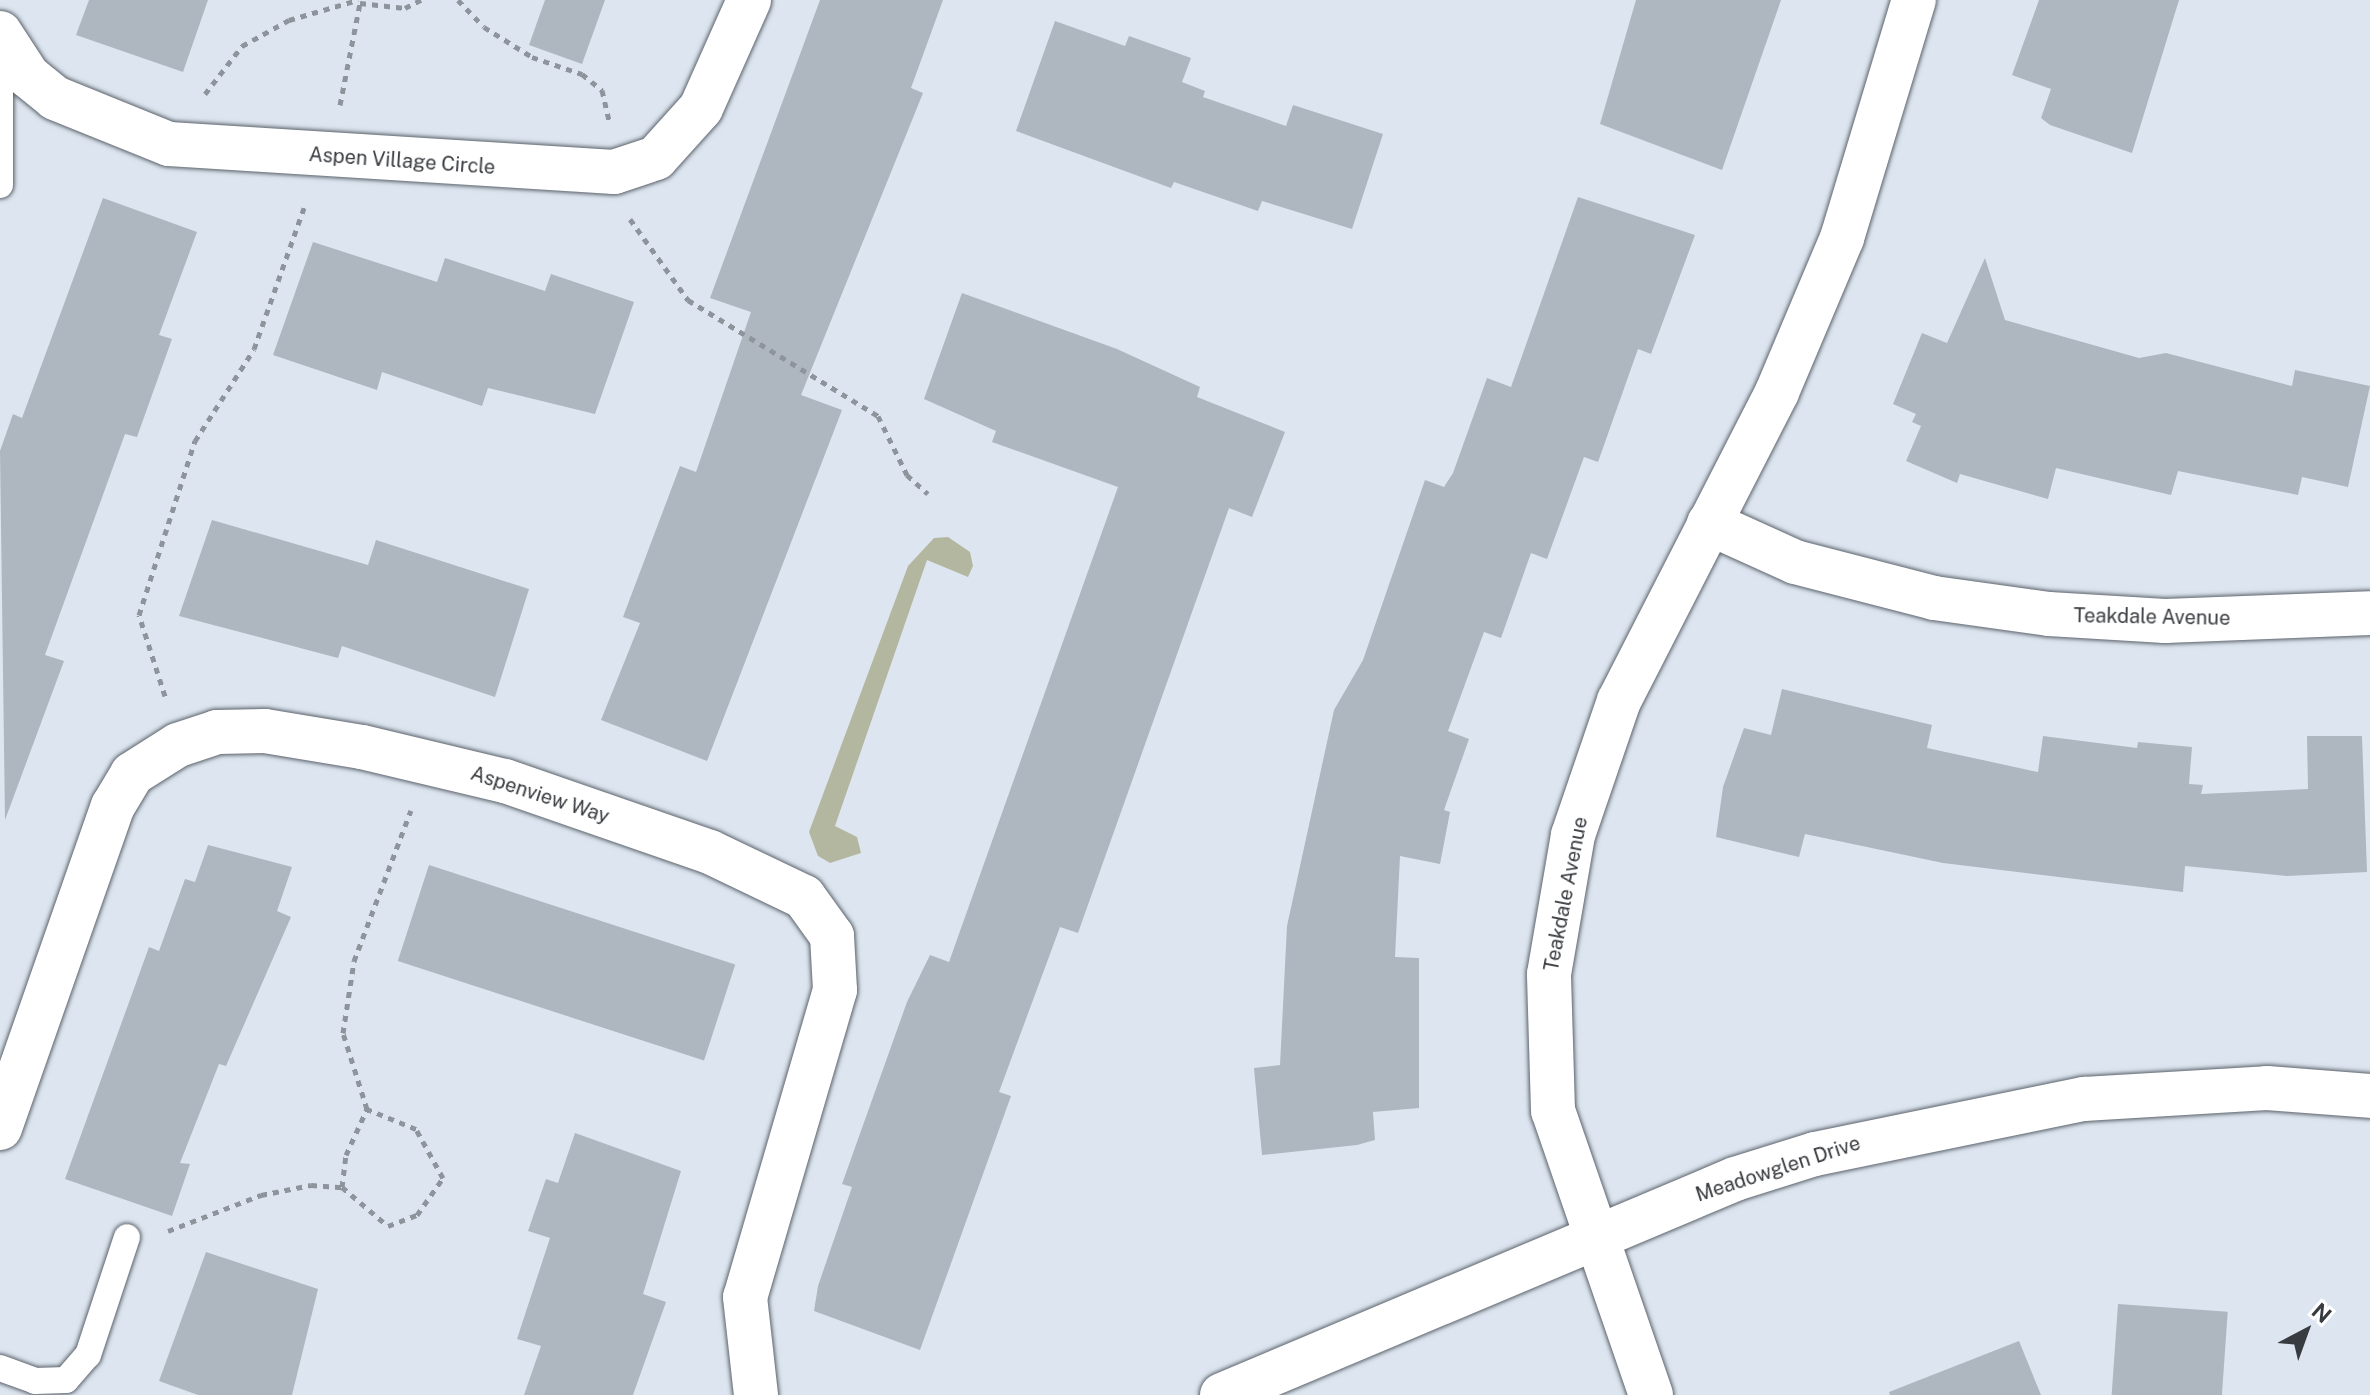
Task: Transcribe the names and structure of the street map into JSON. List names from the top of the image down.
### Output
{
  "streets": {
    "street": [
      "Aspen Village Circle",
      "Teakdale Avenue",
      "Aspenview Way",
      "Meadowglen Drive"
    ]
  },
  "crossings": [
    ["Teakdale Avenue", "Meadowglen Drive"]
  ],
  "north": "top right"
}
